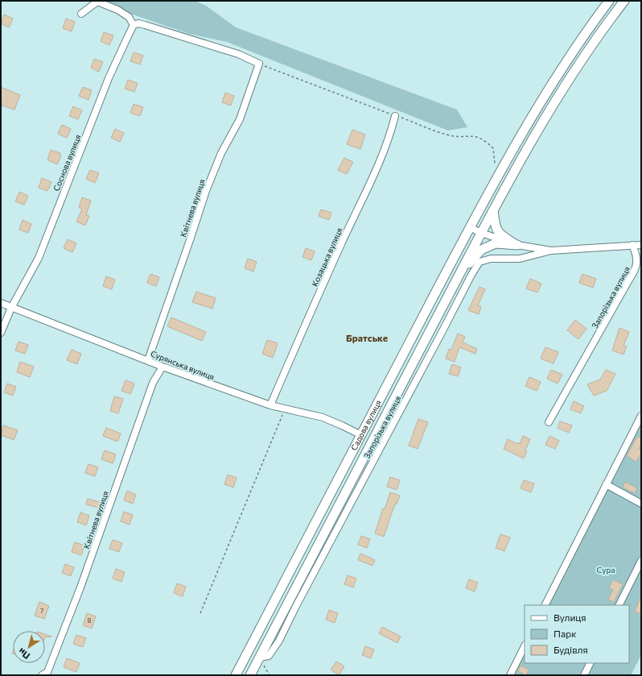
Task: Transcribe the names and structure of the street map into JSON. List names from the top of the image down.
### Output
{
  "streets": {
    "main road": ["Садова вулиця"],
    "street": [
      "Соснова вулиця",
      "Квітнева вулиця",
      "Козацька вулиця",
      "Запорізька вулиця",
      "Сурянська вулиця"
    ]
  },
  "crossings": [
    ["Соснова вулиця", "Сурянська вулиця"],
    ["Квітнева вулиця", "Сурянська вулиця"],
    ["Козацька вулиця", "Сурянська вулиця"],
    ["Запорізька вулиця", "Садова вулиця"],
    ["Сурянська вулиця", "Садова вулиця"]
  ],
  "districts": ["Братське"],
  "parks": ["Сура"],
  "house_numbers": ["7", "8"],
  "legend": ["Вулиця", "Парк", "Будівля"],
  "north": "bottom left"
}
